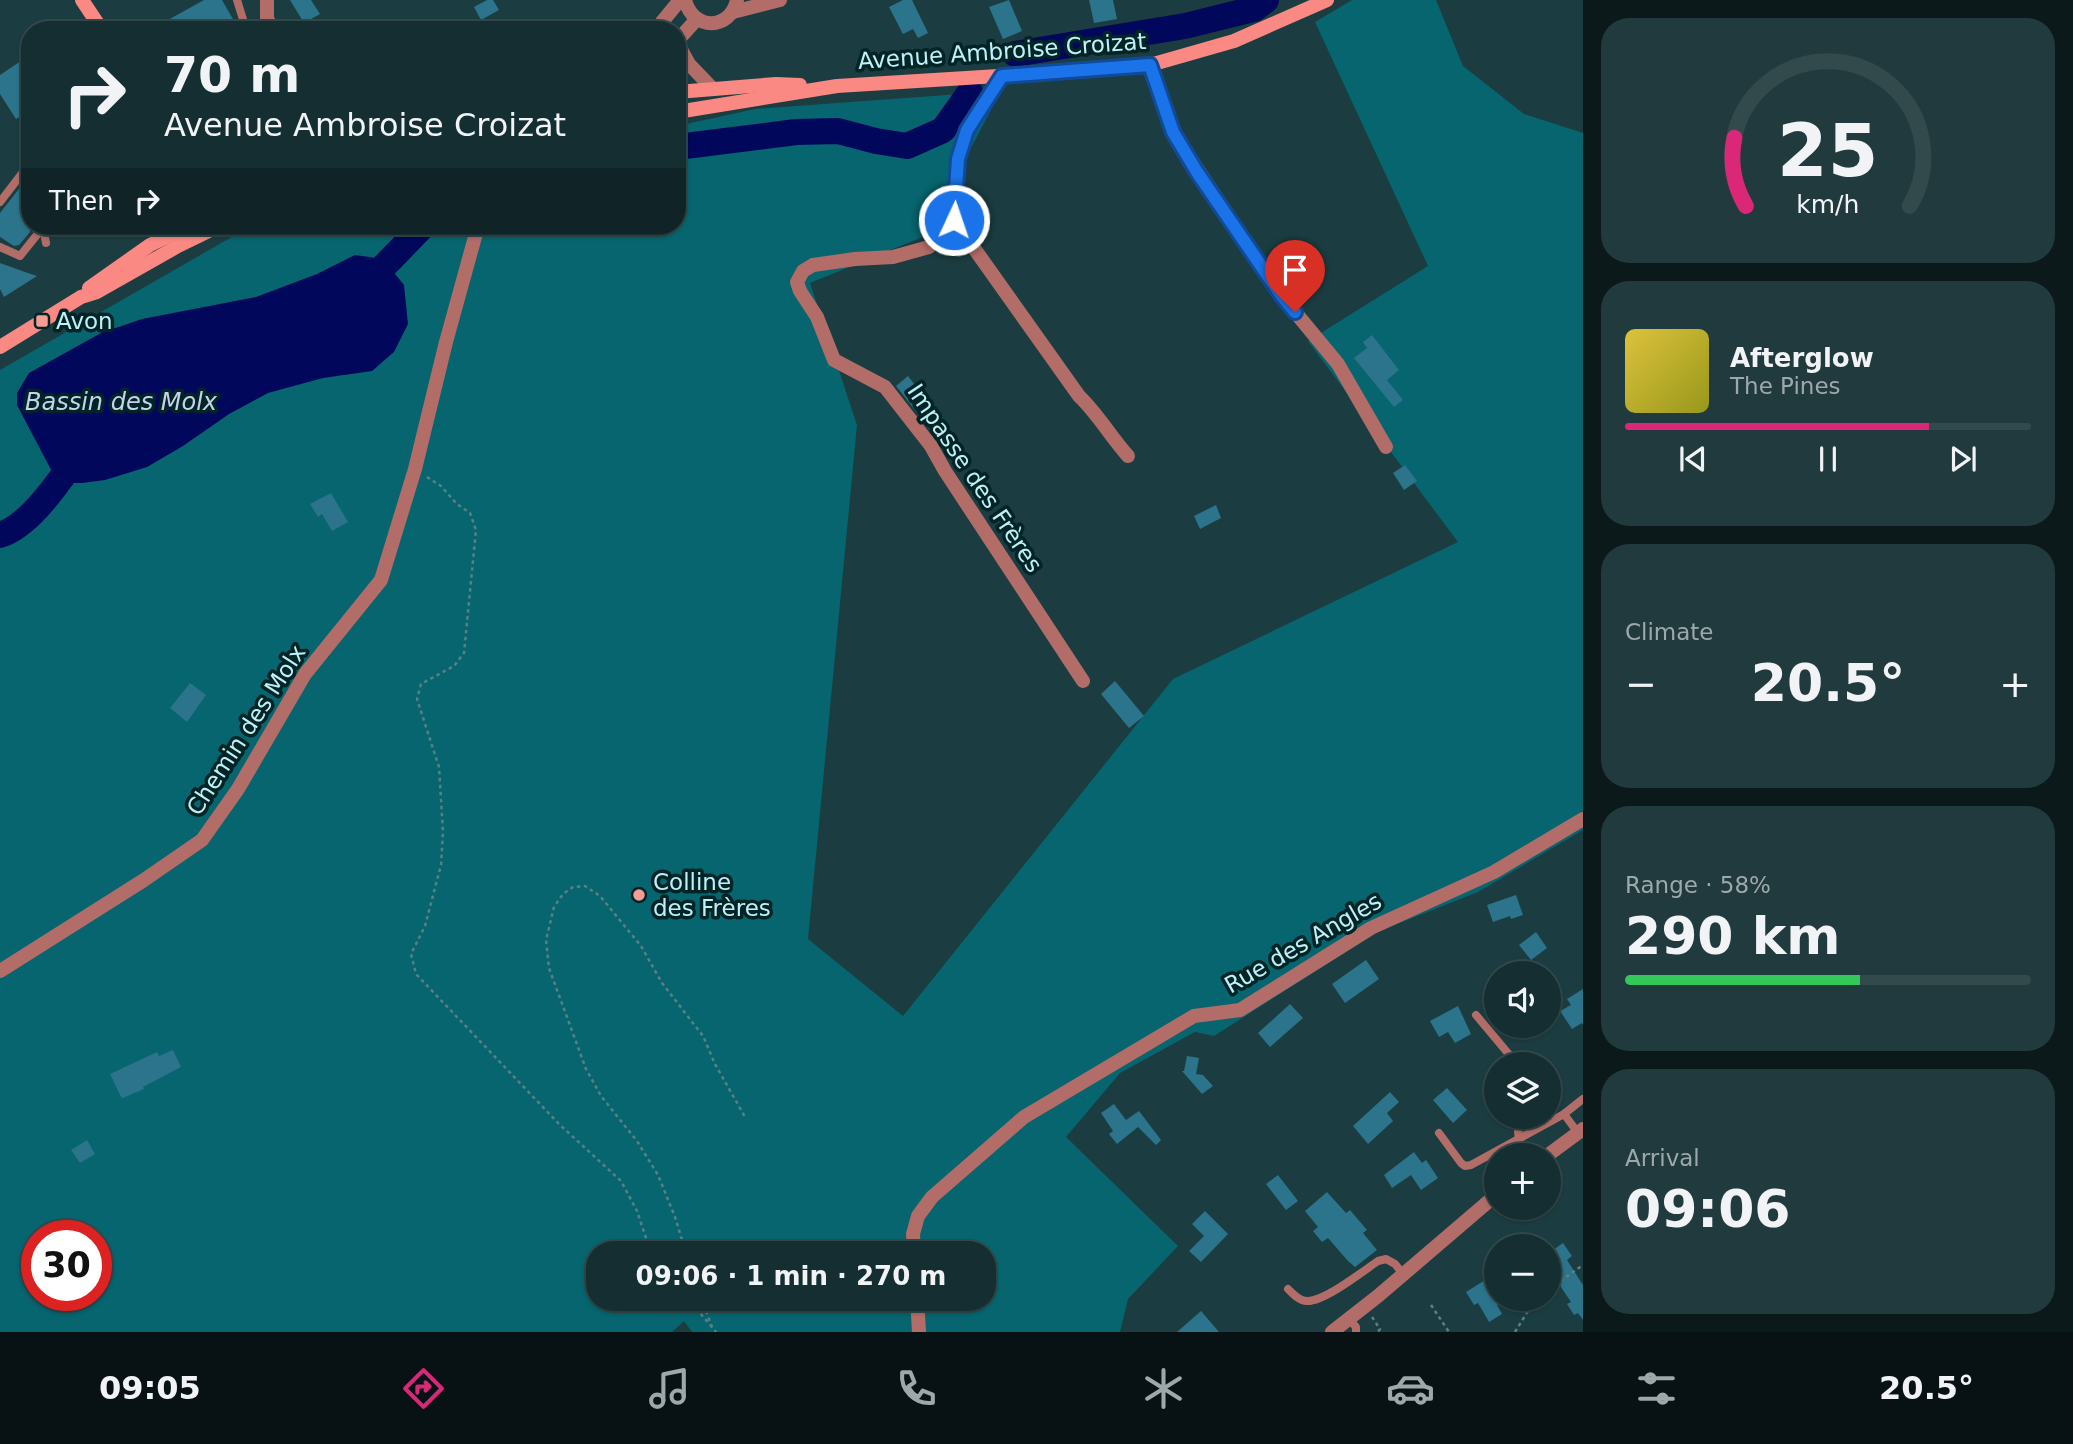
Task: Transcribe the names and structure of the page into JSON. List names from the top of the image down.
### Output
{
  "streets": {
    "main road": ["Avenue Ambroise Croizat"],
    "street": ["Impasse des Frères", "Chemin des Molx", "Rue des Angles"]
  },
  "water": ["Bassin des Molx"],
  "places": {
    "transit": ["Avon"],
    "other": ["Colline des Frères"]
  },
  "page": {
    "turn": ["70 m", "Avenue Ambroise Croizat"],
    "then": "Then",
    "song": ["Afterglow", "The Pines"],
    "tile": [
      "Climate",
      ["Range · 58%", "290 km"],
      ["Arrival", "09:06"]
    ],
    "heat": ["−", "20.5°", "+"],
    "map_buttons": ["+", "−"],
    "limit": "30",
    "trip": "09:06 · 1 min · 270 m",
    "tabs": ["09:05", "20.5°"],
    "gauge": ["25", "km/h"]
  }
}
